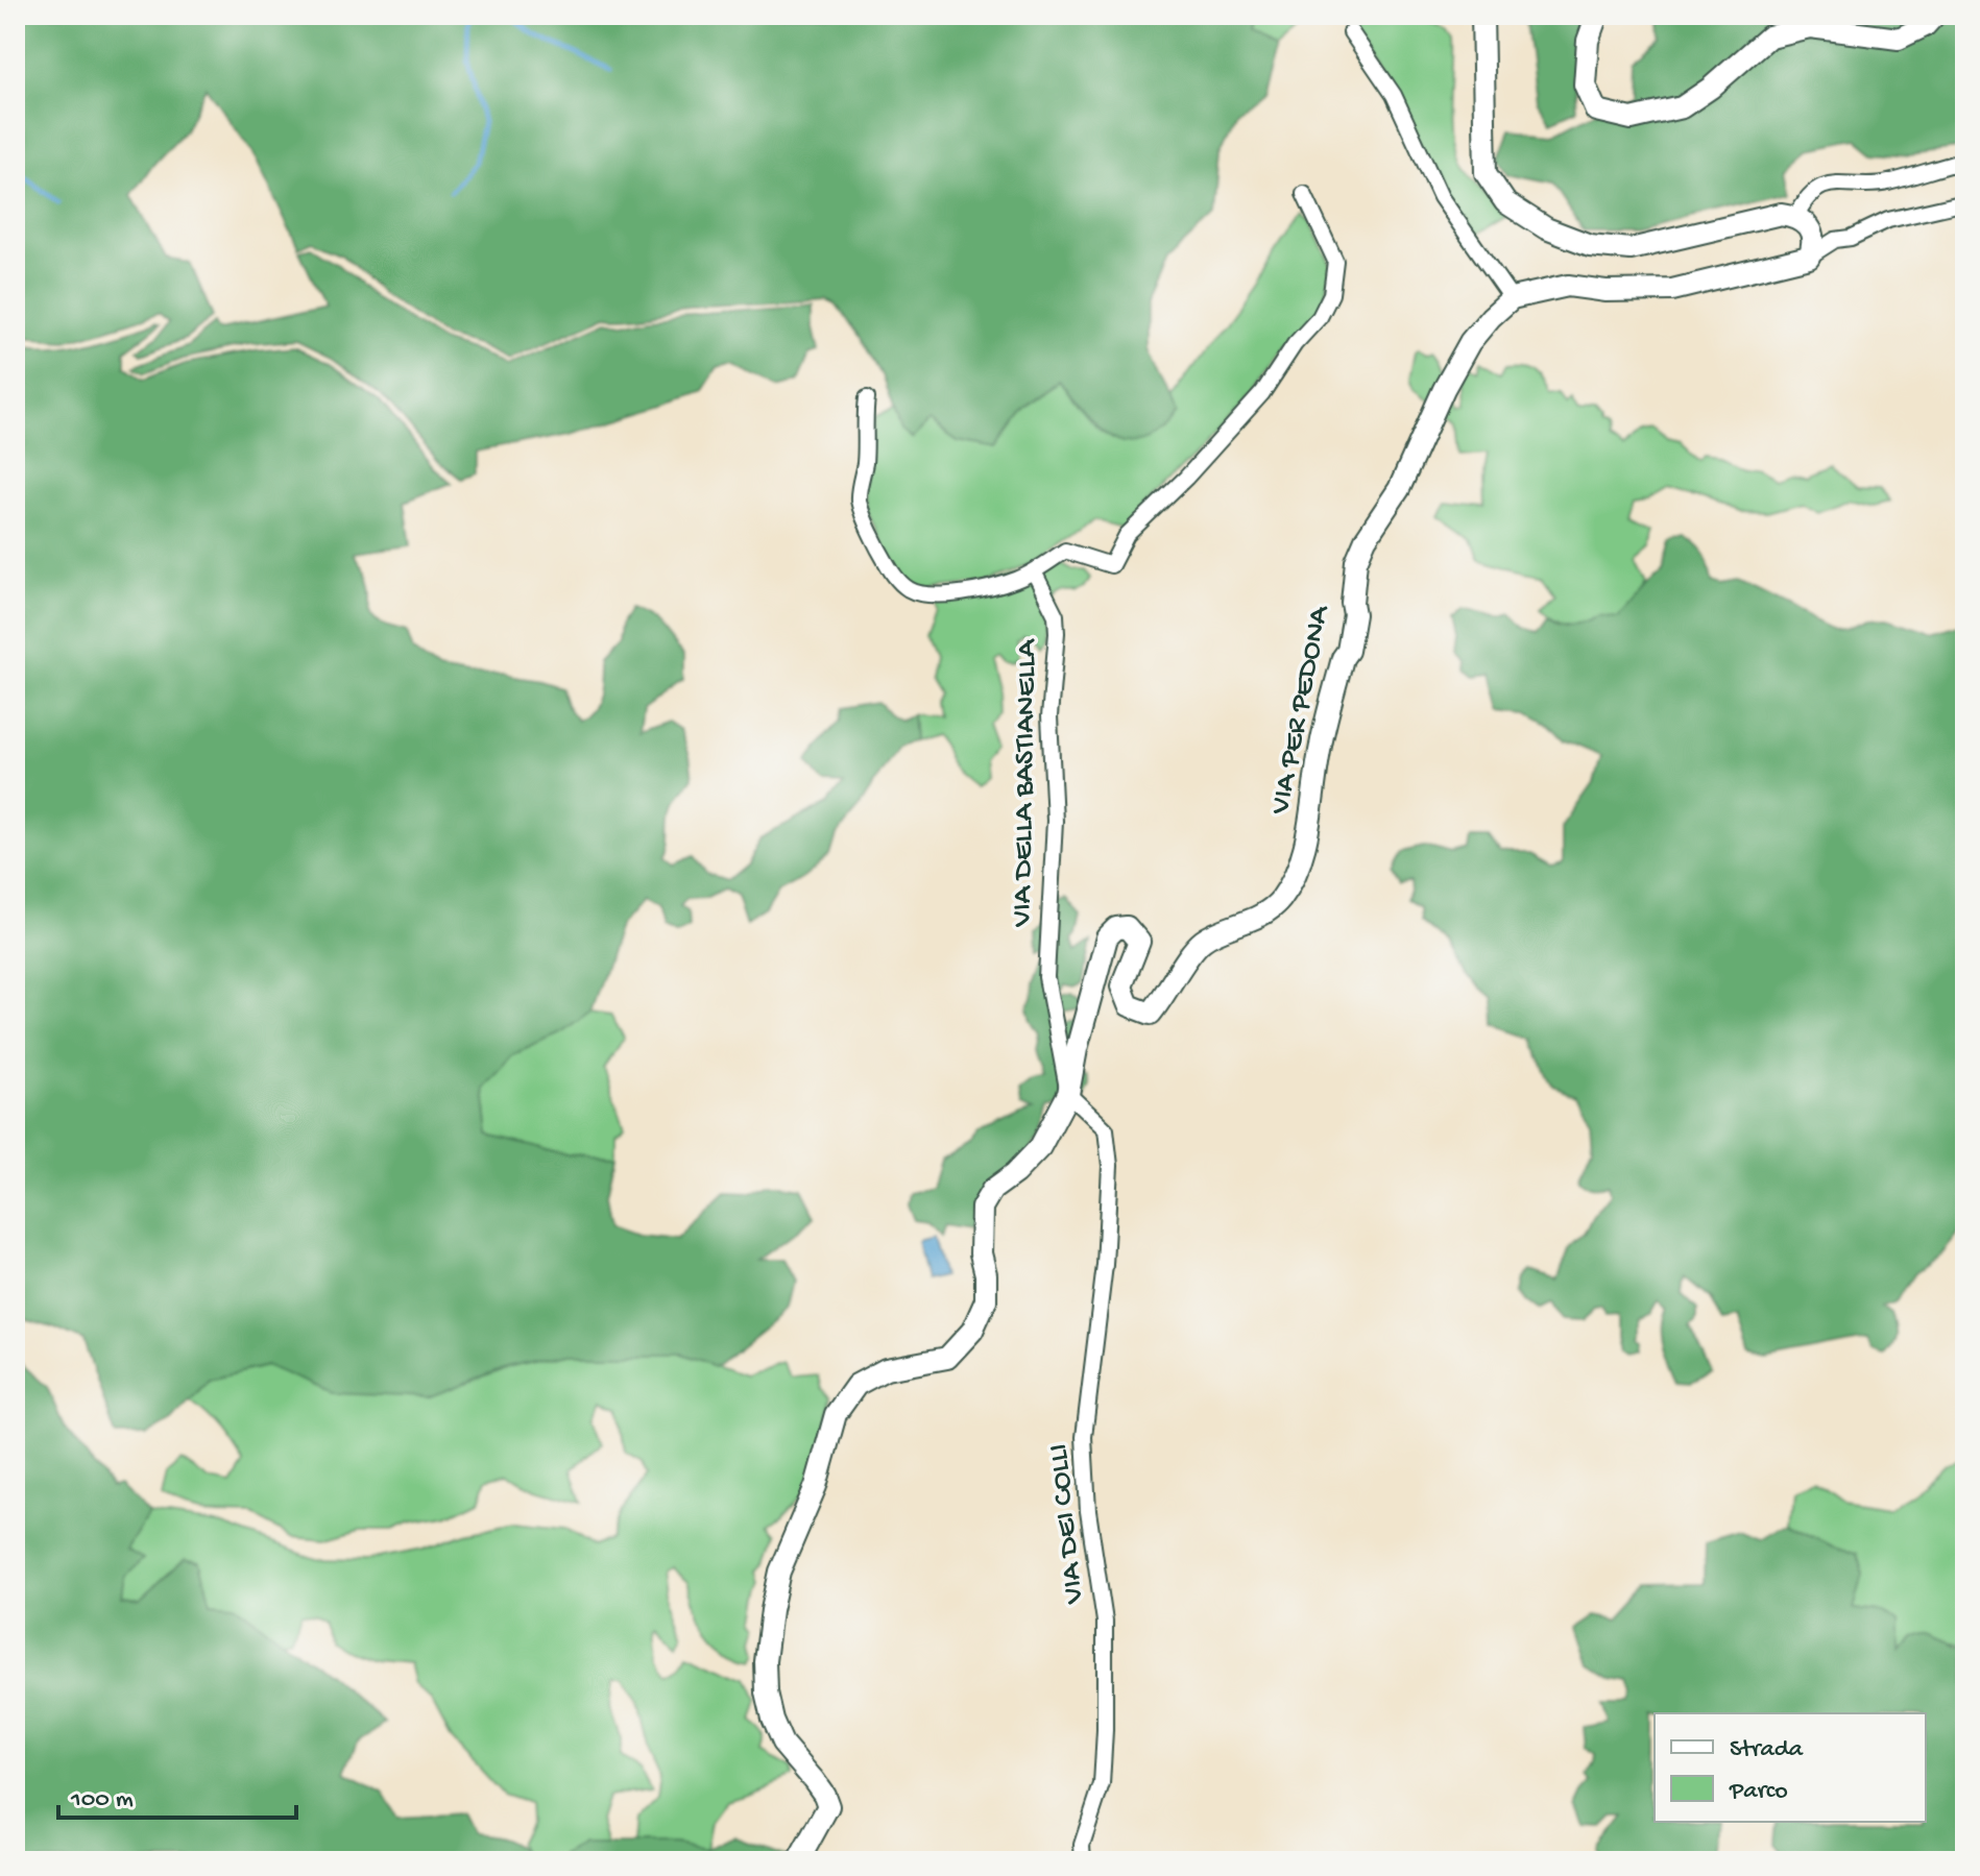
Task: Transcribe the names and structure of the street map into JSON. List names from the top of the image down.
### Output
{
  "streets": {
    "street": ["VIA PER PEDONA", "VIA DELLA BASTIANELLA", "VIA DEI COLLI"]
  },
  "crossings": [
    ["VIA PER PEDONA", "VIA DELLA BASTIANELLA"],
    ["VIA PER PEDONA", "VIA DEI COLLI"],
    ["VIA DELLA BASTIANELLA", "VIA DEI COLLI"]
  ],
  "legend": ["Strada", "Parco"],
  "scale_bar": "100 m"
}
